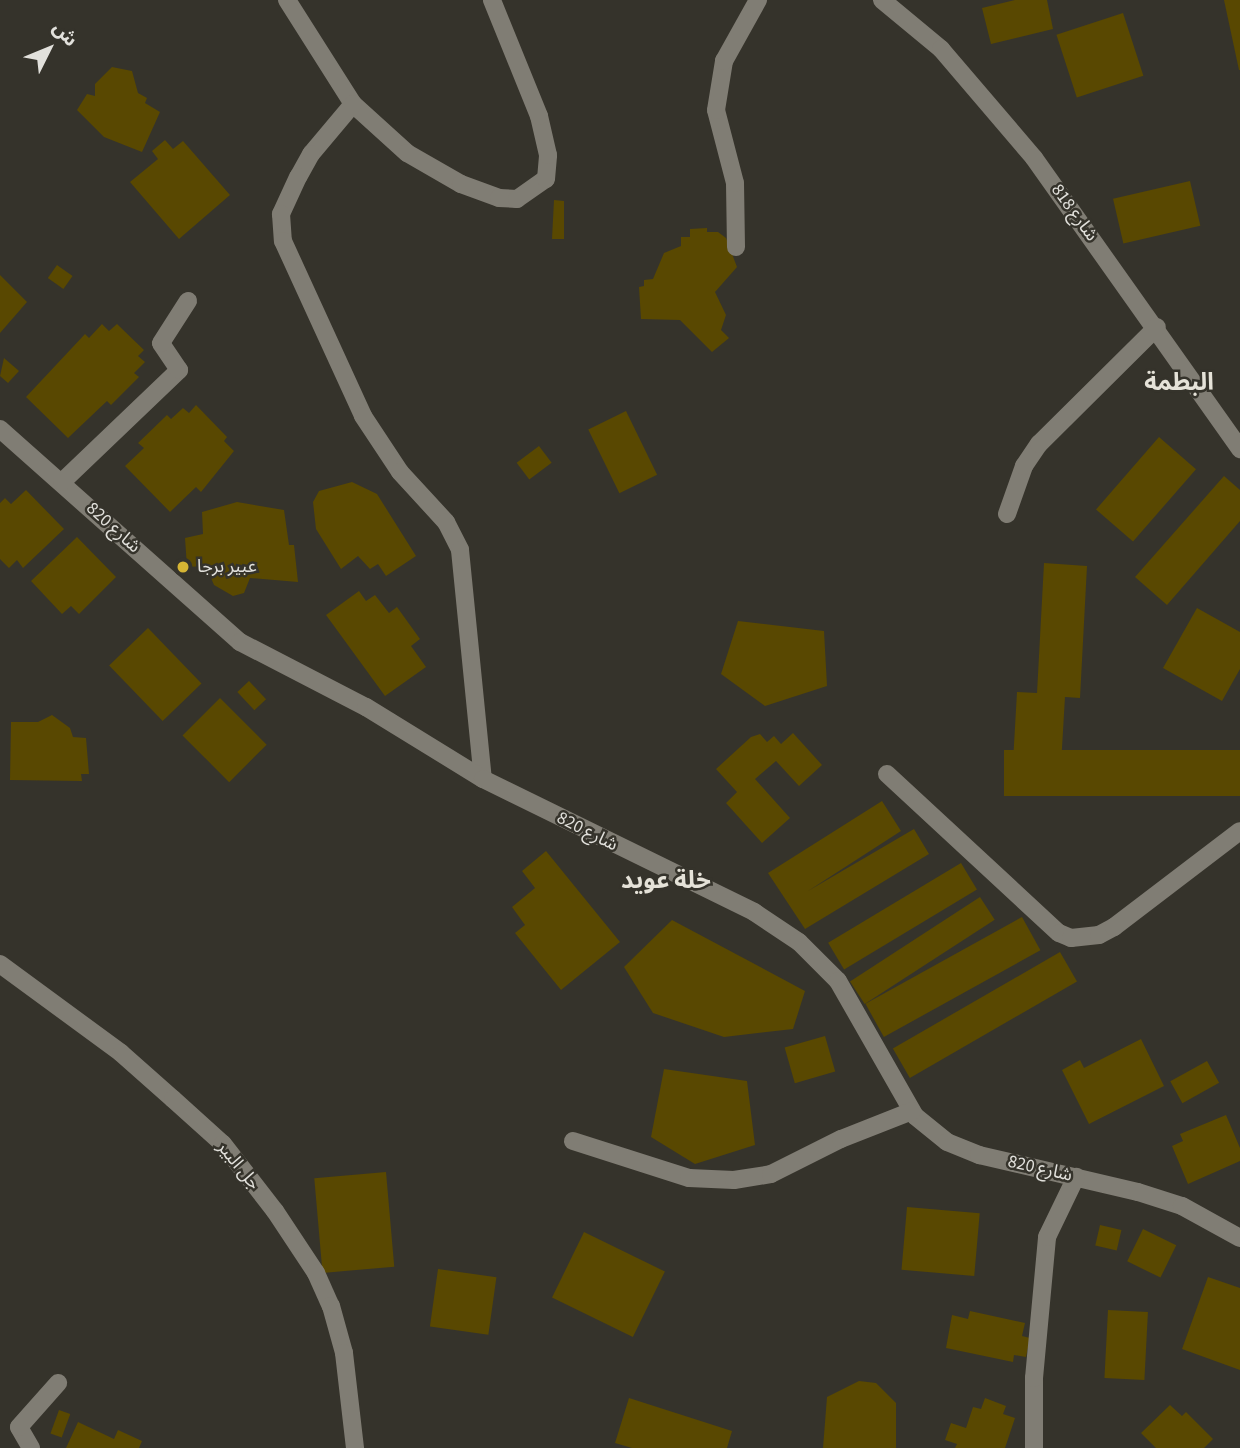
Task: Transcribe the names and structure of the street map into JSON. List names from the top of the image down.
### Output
{
  "streets": {
    "street": ["شارع 818", "شارع 820", "جل البير"]
  },
  "districts": ["البطمة", "خلة عويد"],
  "places": ["عبير برجا"],
  "north": "top right"
}
